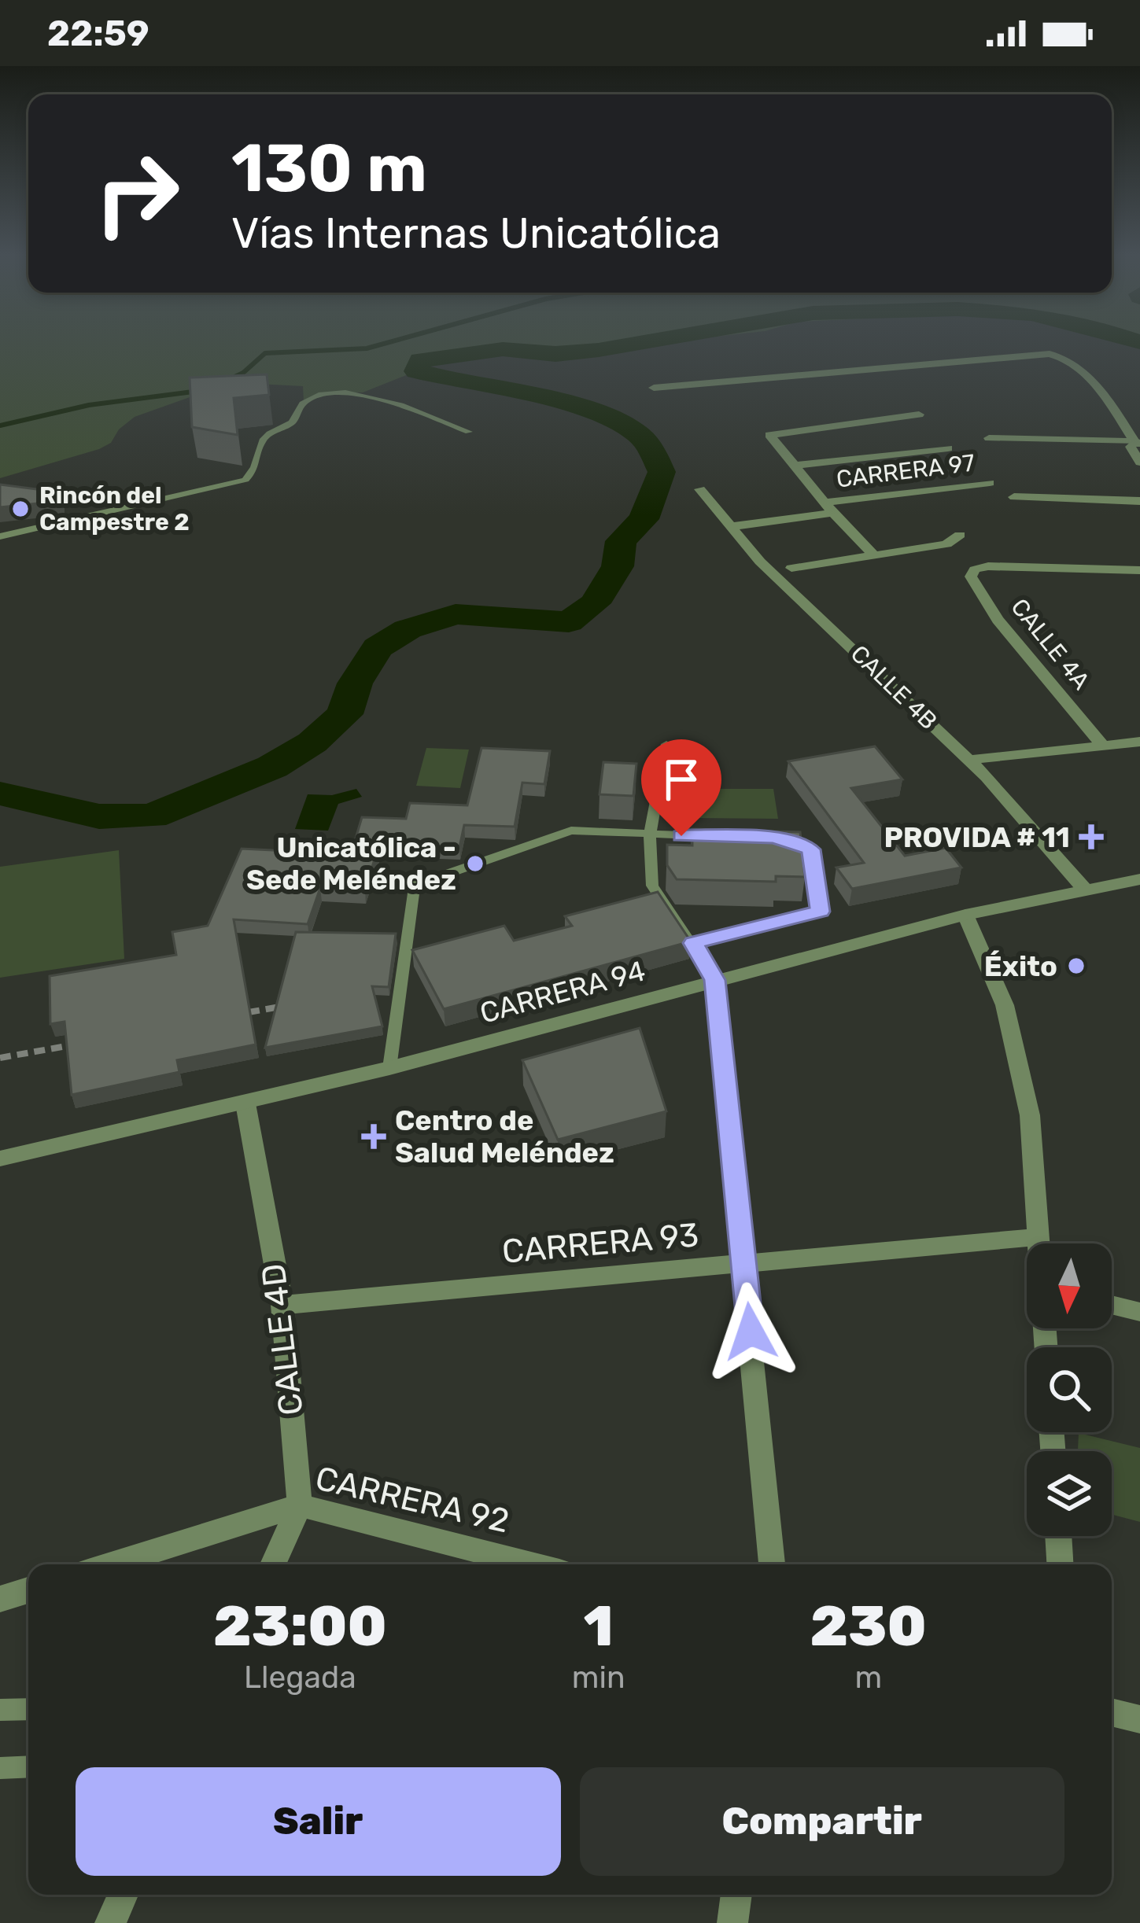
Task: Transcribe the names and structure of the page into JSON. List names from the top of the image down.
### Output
{
  "streets": {
    "street": [
      "CARRERA 97",
      "CALLE 4A",
      "CALLE 4B",
      "CARRERA 94",
      "CARRERA 93",
      "CALLE 4D",
      "CARRERA 92"
    ]
  },
  "crossings": [
    ["CARRERA 97", "CALLE 4B"],
    ["CALLE 4B", "CARRERA 94"],
    ["CARRERA 94", "CALLE 4D"],
    ["CARRERA 93", "CALLE 4D"],
    ["CALLE 4D", "CARRERA 92"]
  ],
  "places": {
    "other": ["Rincón del Campestre 2", "Unicatólica - Sede Meléndez", "Éxito"],
    "health": ["PROVIDA # 11", "Centro de Salud Meléndez"]
  },
  "north": "bottom",
  "page": {
    "status": "22:59",
    "turn": ["130 m", "Vías Internas Unicatólica"],
    "eta": [
      "23:00",
      "Llegada",
      "1",
      "min",
      "230",
      "m"
    ],
    "buttons": ["Salir", "Compartir"]
  }
}
